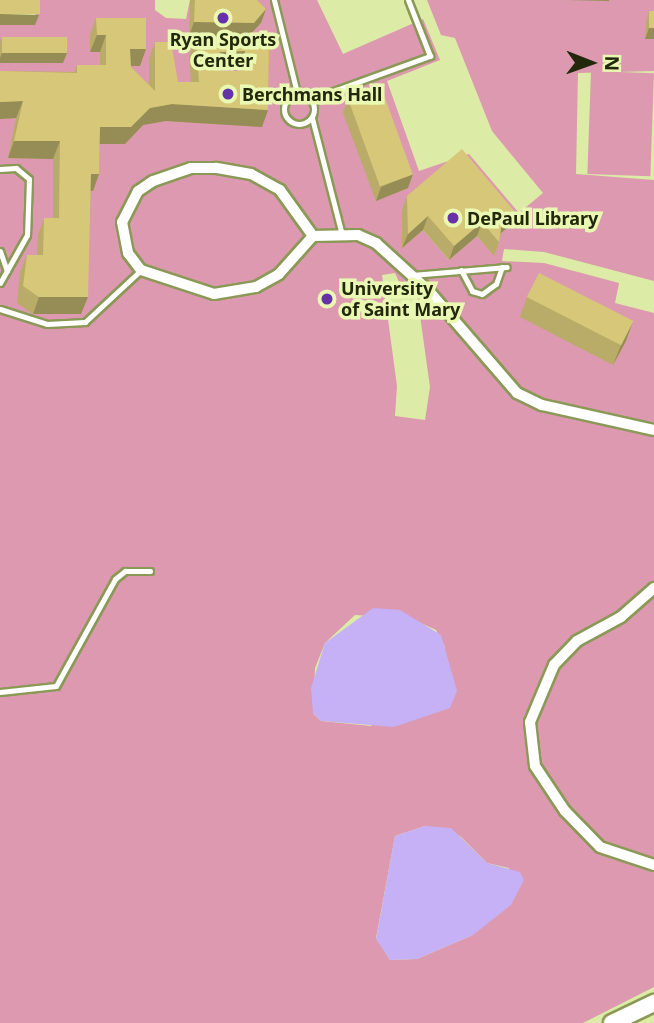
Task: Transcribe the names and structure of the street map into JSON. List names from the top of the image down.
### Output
{
  "places": [
    "Ryan Sports Center",
    "Berchmans Hall",
    "DePaul Library",
    "University of Saint Mary"
  ],
  "north": "right"
}
